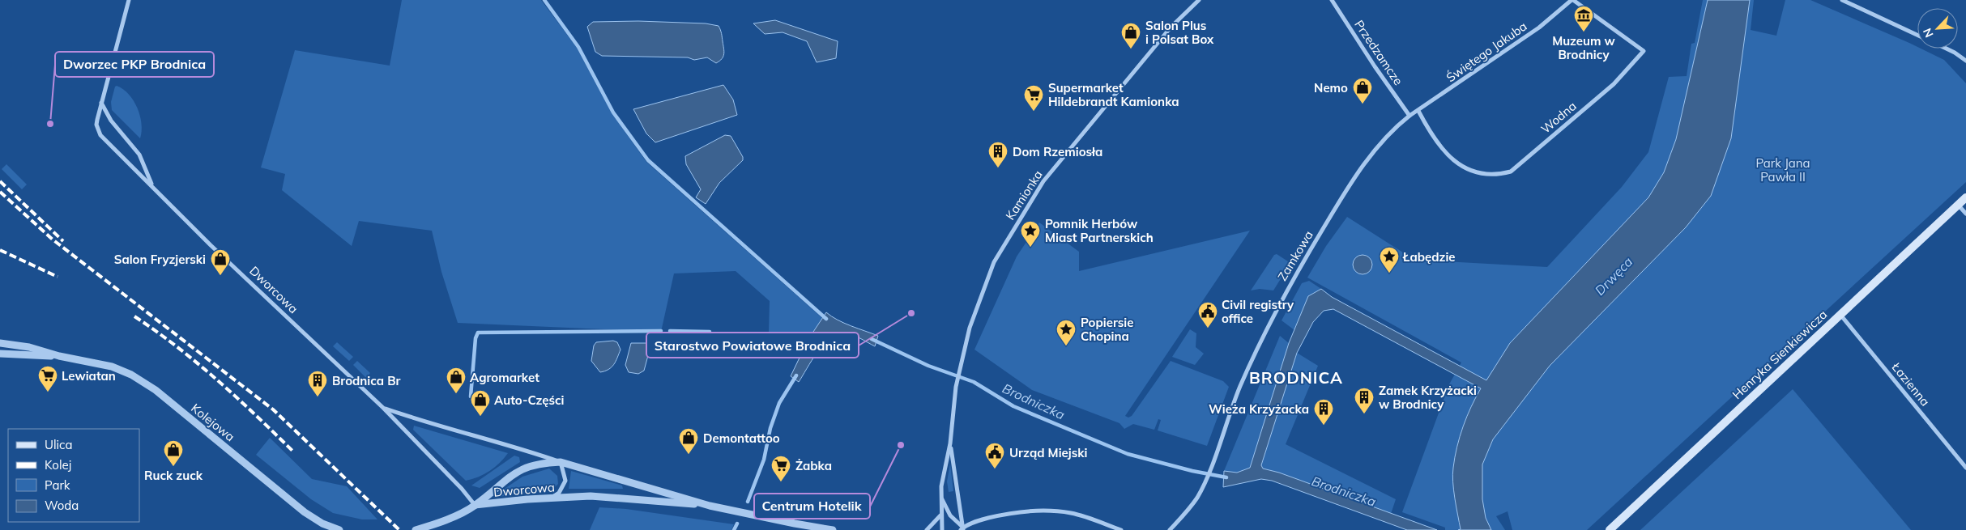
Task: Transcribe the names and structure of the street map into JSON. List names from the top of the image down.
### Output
{
  "streets": {
    "main road": ["Henryka Sienkiewicza"],
    "street": [
      "Świętego Jakuba",
      "Przedzamcze",
      "Wodna",
      "Kamionka",
      "Zamkowa",
      "Dworcowa",
      "Łazienna",
      "Kolejowa"
    ]
  },
  "crossings": [
    ["Świętego Jakuba", "Przedzamcze"],
    ["Świętego Jakuba", "Wodna"],
    ["Świętego Jakuba", "Zamkowa"],
    ["Przedzamcze", "Zamkowa"],
    ["Henryka Sienkiewicza", "Łazienna"]
  ],
  "districts": ["BRODNICA"],
  "water": ["Drwęca", "Brodniczka"],
  "parks": ["Park Jana Pawła II"],
  "places": {
    "museum": ["Muzeum w Brodnicy"],
    "shop": [
      "Salon Plus i Polsat Box",
      "Nemo",
      "Salon Fryzjerski",
      "Agromarket",
      "Auto-Części",
      "Demontattoo",
      "Ruck zuck"
    ],
    "supermarket": ["Supermarket Hildebrandt Kamionka", "Lewiatan", "Żabka"],
    "other": ["Dworzec PKP Brodnica", "Starostwo Powiatowe Brodnica", "Centrum Hotelik"],
    "building": [
      "Dom Rzemiosła",
      "Brodnica Br",
      "Zamek Krzyżacki w Brodnicy",
      "Wieża Krzyżacka"
    ],
    "place": ["Pomnik Herbów Miast Partnerskich", "Łabędzie", "Popiersie Chopina"],
    "public building": ["Civil registry office", "Urząd Miejski"]
  },
  "legend": [
    "Ulica",
    "Kolej",
    "Park",
    "Woda"
  ],
  "north": "bottom left"
}
